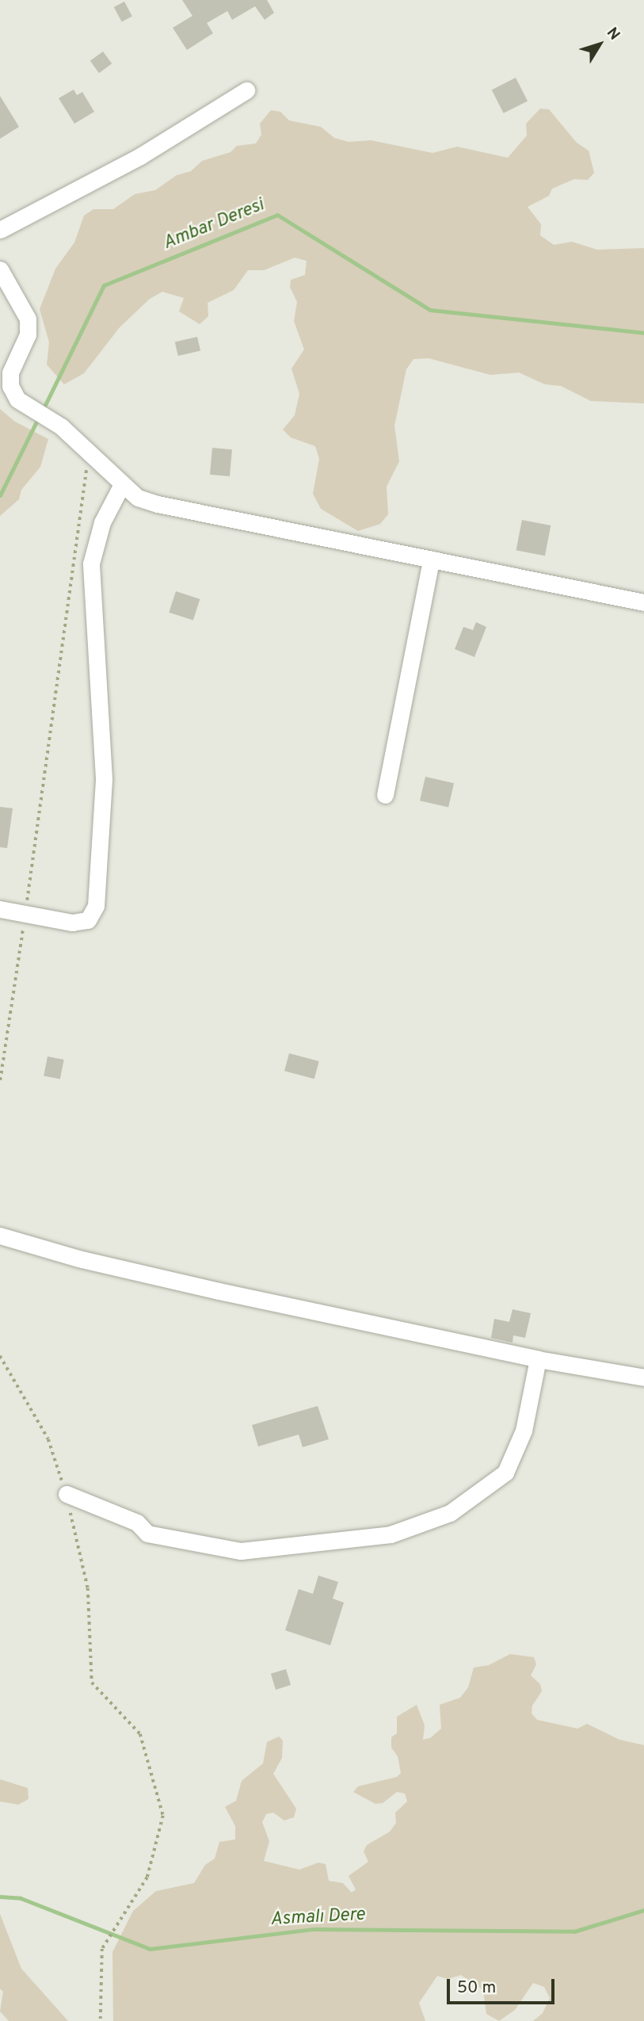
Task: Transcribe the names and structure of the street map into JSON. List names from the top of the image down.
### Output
{
  "water": ["Ambar Deresi", "Asmalı Dere"],
  "scale_bar": "50 m",
  "north": "top right"
}
